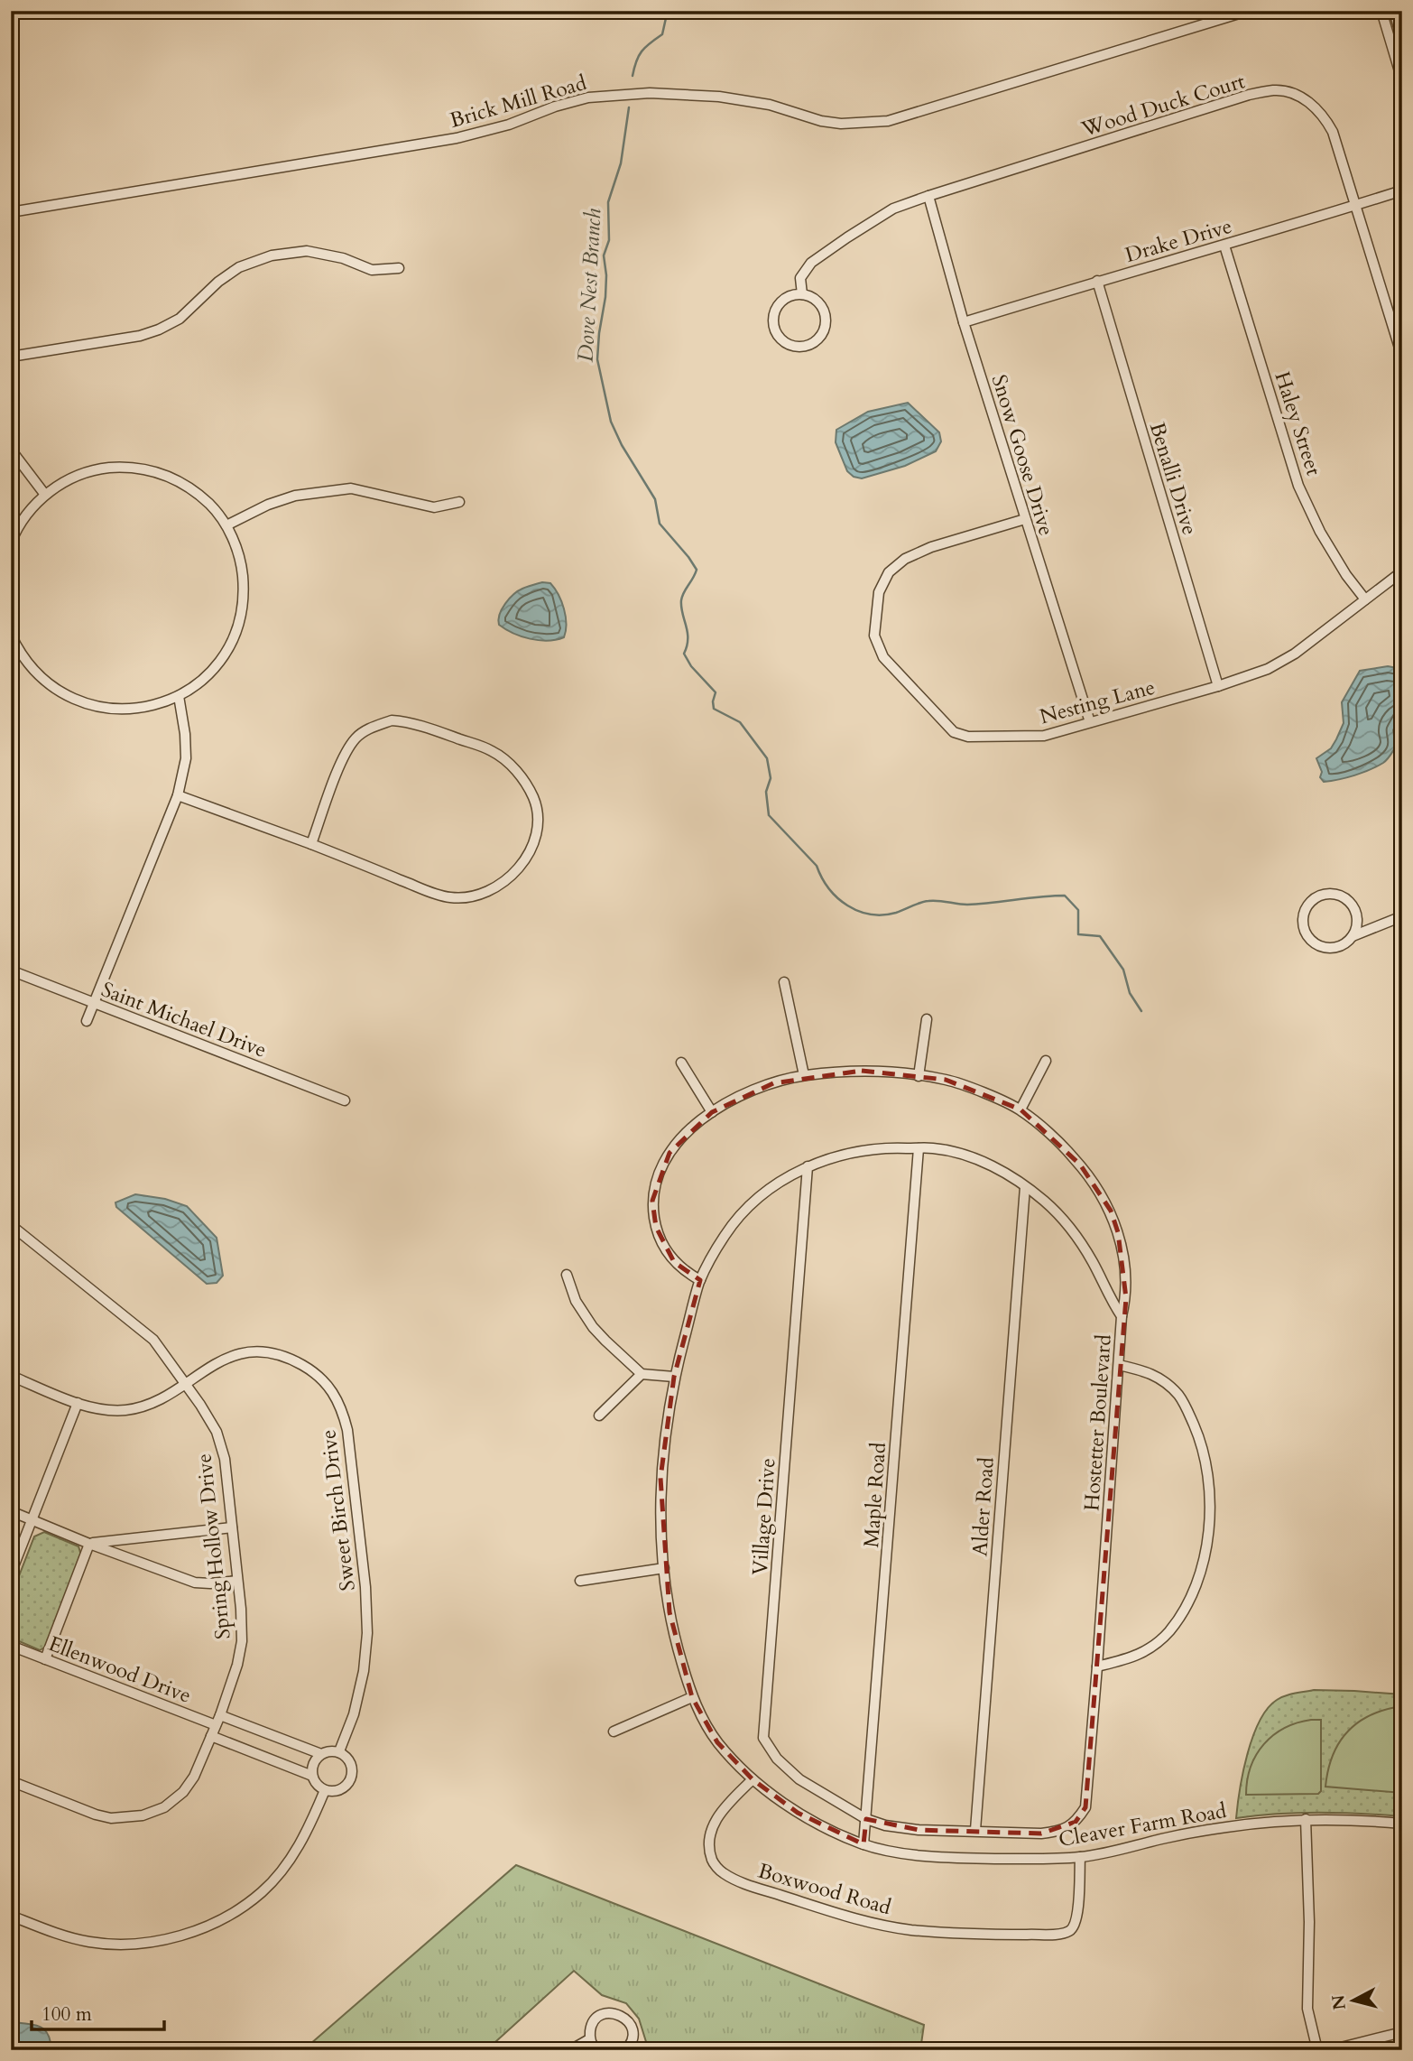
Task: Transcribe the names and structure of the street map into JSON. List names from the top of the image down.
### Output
{
  "streets": {
    "street": [
      "Brick Mill Road",
      "Wood Duck Court",
      "Drake Drive",
      "Haley Street",
      "Snow Goose Drive",
      "Benalli Drive",
      "Nesting Lane",
      "Saint Michael Drive",
      "Hostetter Boulevard",
      "Maple Road",
      "Alder Road",
      "Sweet Birch Drive",
      "Village Drive",
      "Spring Hollow Drive",
      "Ellenwood Drive",
      "Cleaver Farm Road",
      "Boxwood Road"
    ]
  },
  "crossings": [
    ["Wood Duck Court", "Drake Drive"],
    ["Wood Duck Court", "Snow Goose Drive"],
    ["Drake Drive", "Haley Street"],
    ["Drake Drive", "Snow Goose Drive"],
    ["Drake Drive", "Benalli Drive"],
    ["Haley Street", "Nesting Lane"],
    ["Snow Goose Drive", "Nesting Lane"],
    ["Benalli Drive", "Nesting Lane"],
    ["Hostetter Boulevard", "Maple Road"],
    ["Hostetter Boulevard", "Alder Road"],
    ["Hostetter Boulevard", "Village Drive"],
    ["Hostetter Boulevard", "Cleaver Farm Road"],
    ["Maple Road", "Village Drive"],
    ["Maple Road", "Cleaver Farm Road"],
    ["Alder Road", "Cleaver Farm Road"],
    ["Sweet Birch Drive", "Spring Hollow Drive"],
    ["Spring Hollow Drive", "Ellenwood Drive"],
    ["Cleaver Farm Road", "Boxwood Road"]
  ],
  "water": ["Dove Nest Branch"],
  "scale_bar": "100 m",
  "north": "left"
}
